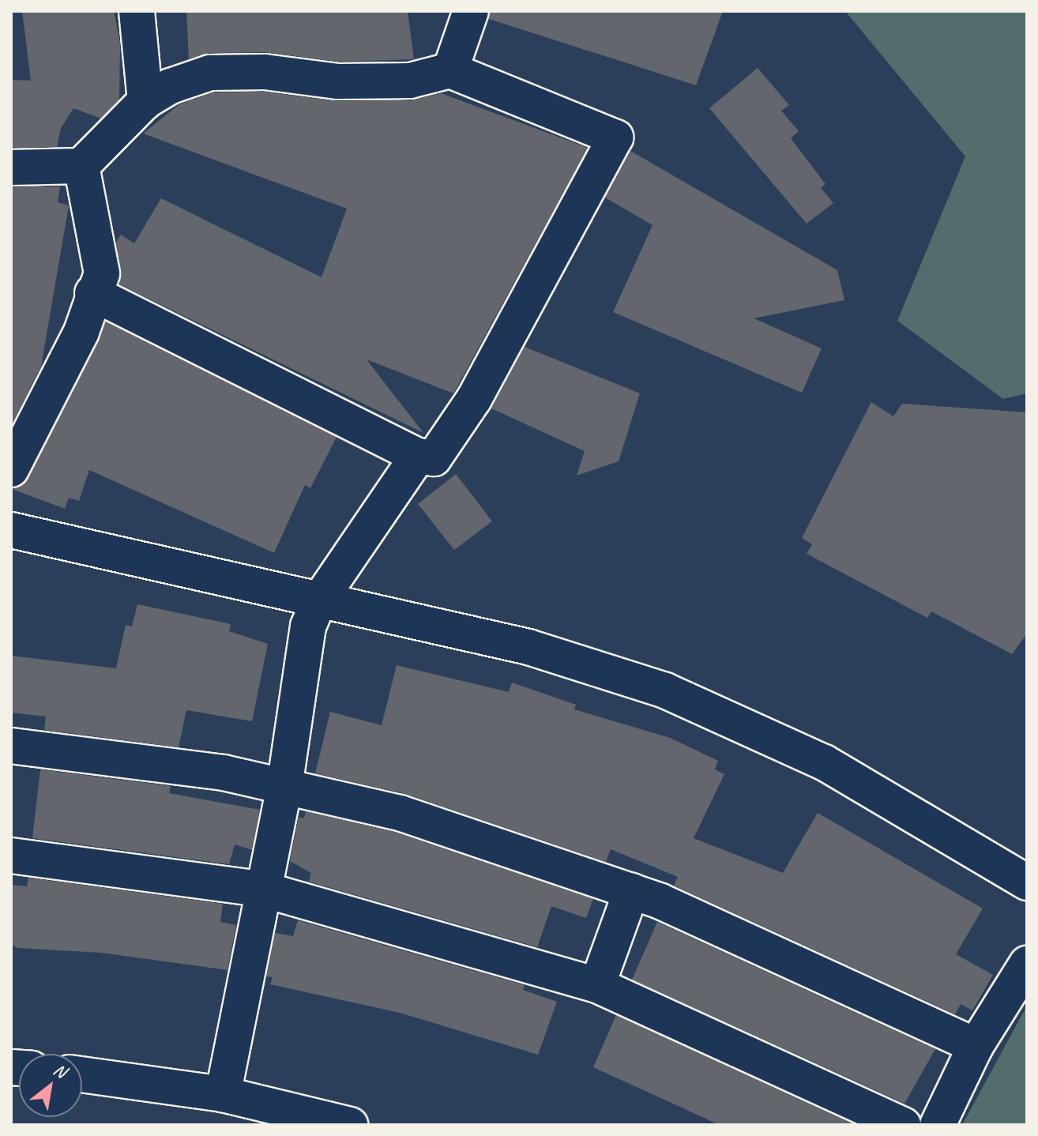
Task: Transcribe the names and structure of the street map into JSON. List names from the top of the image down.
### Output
{
  "north": "top right"
}
